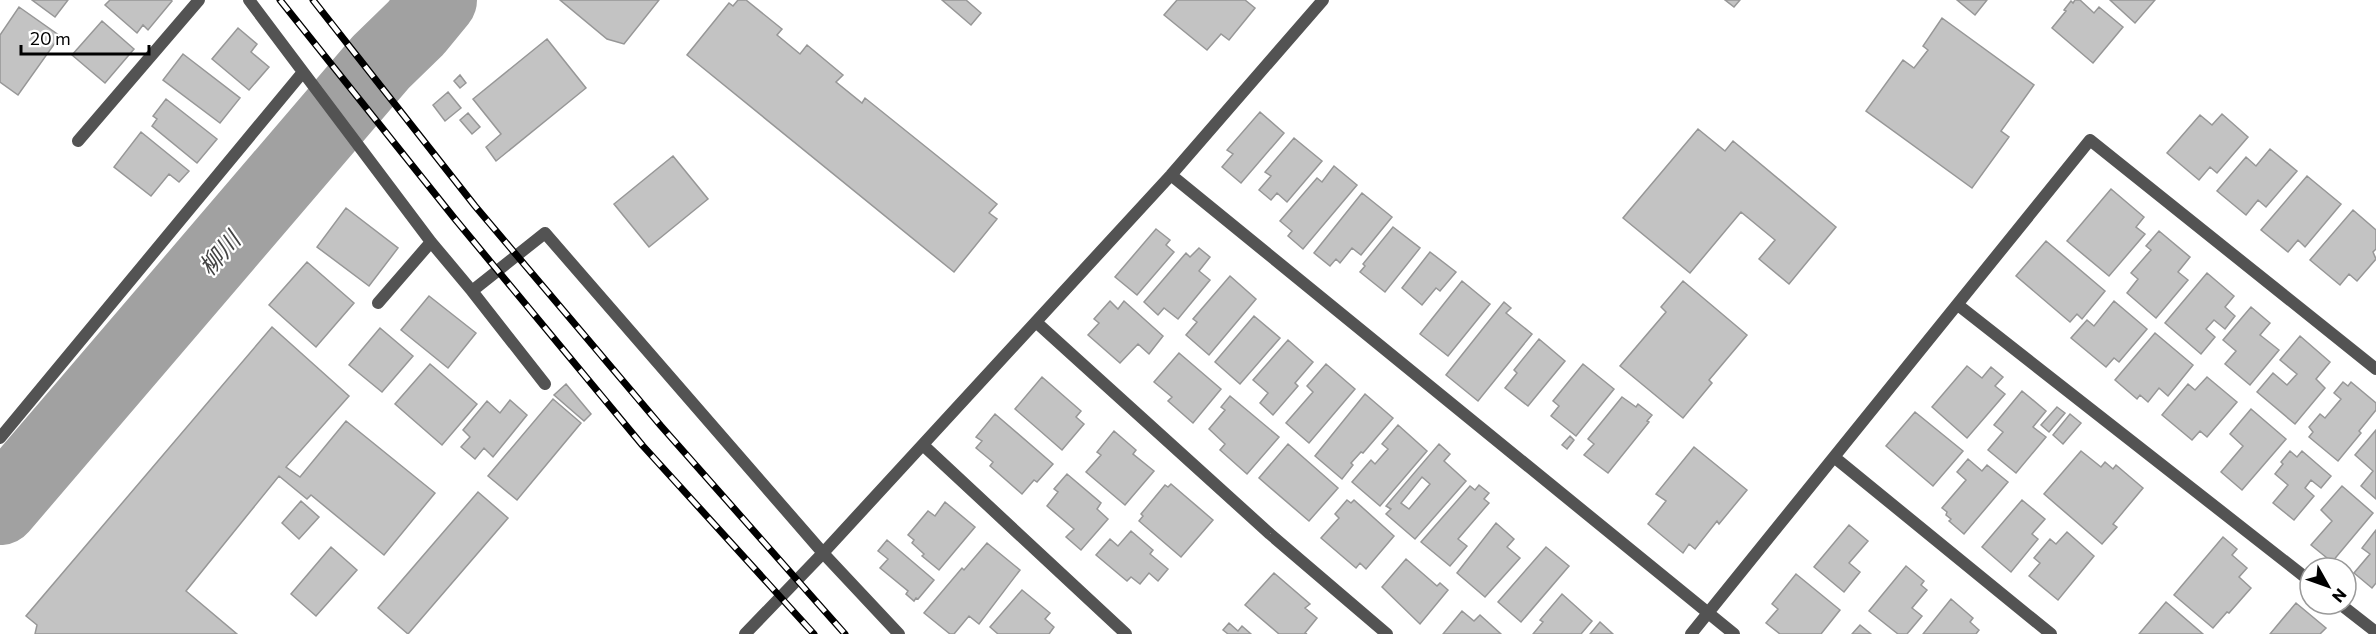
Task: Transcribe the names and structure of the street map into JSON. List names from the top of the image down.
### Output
{
  "water": ["柳川"],
  "scale_bar": "20 m",
  "north": "bottom right"
}
